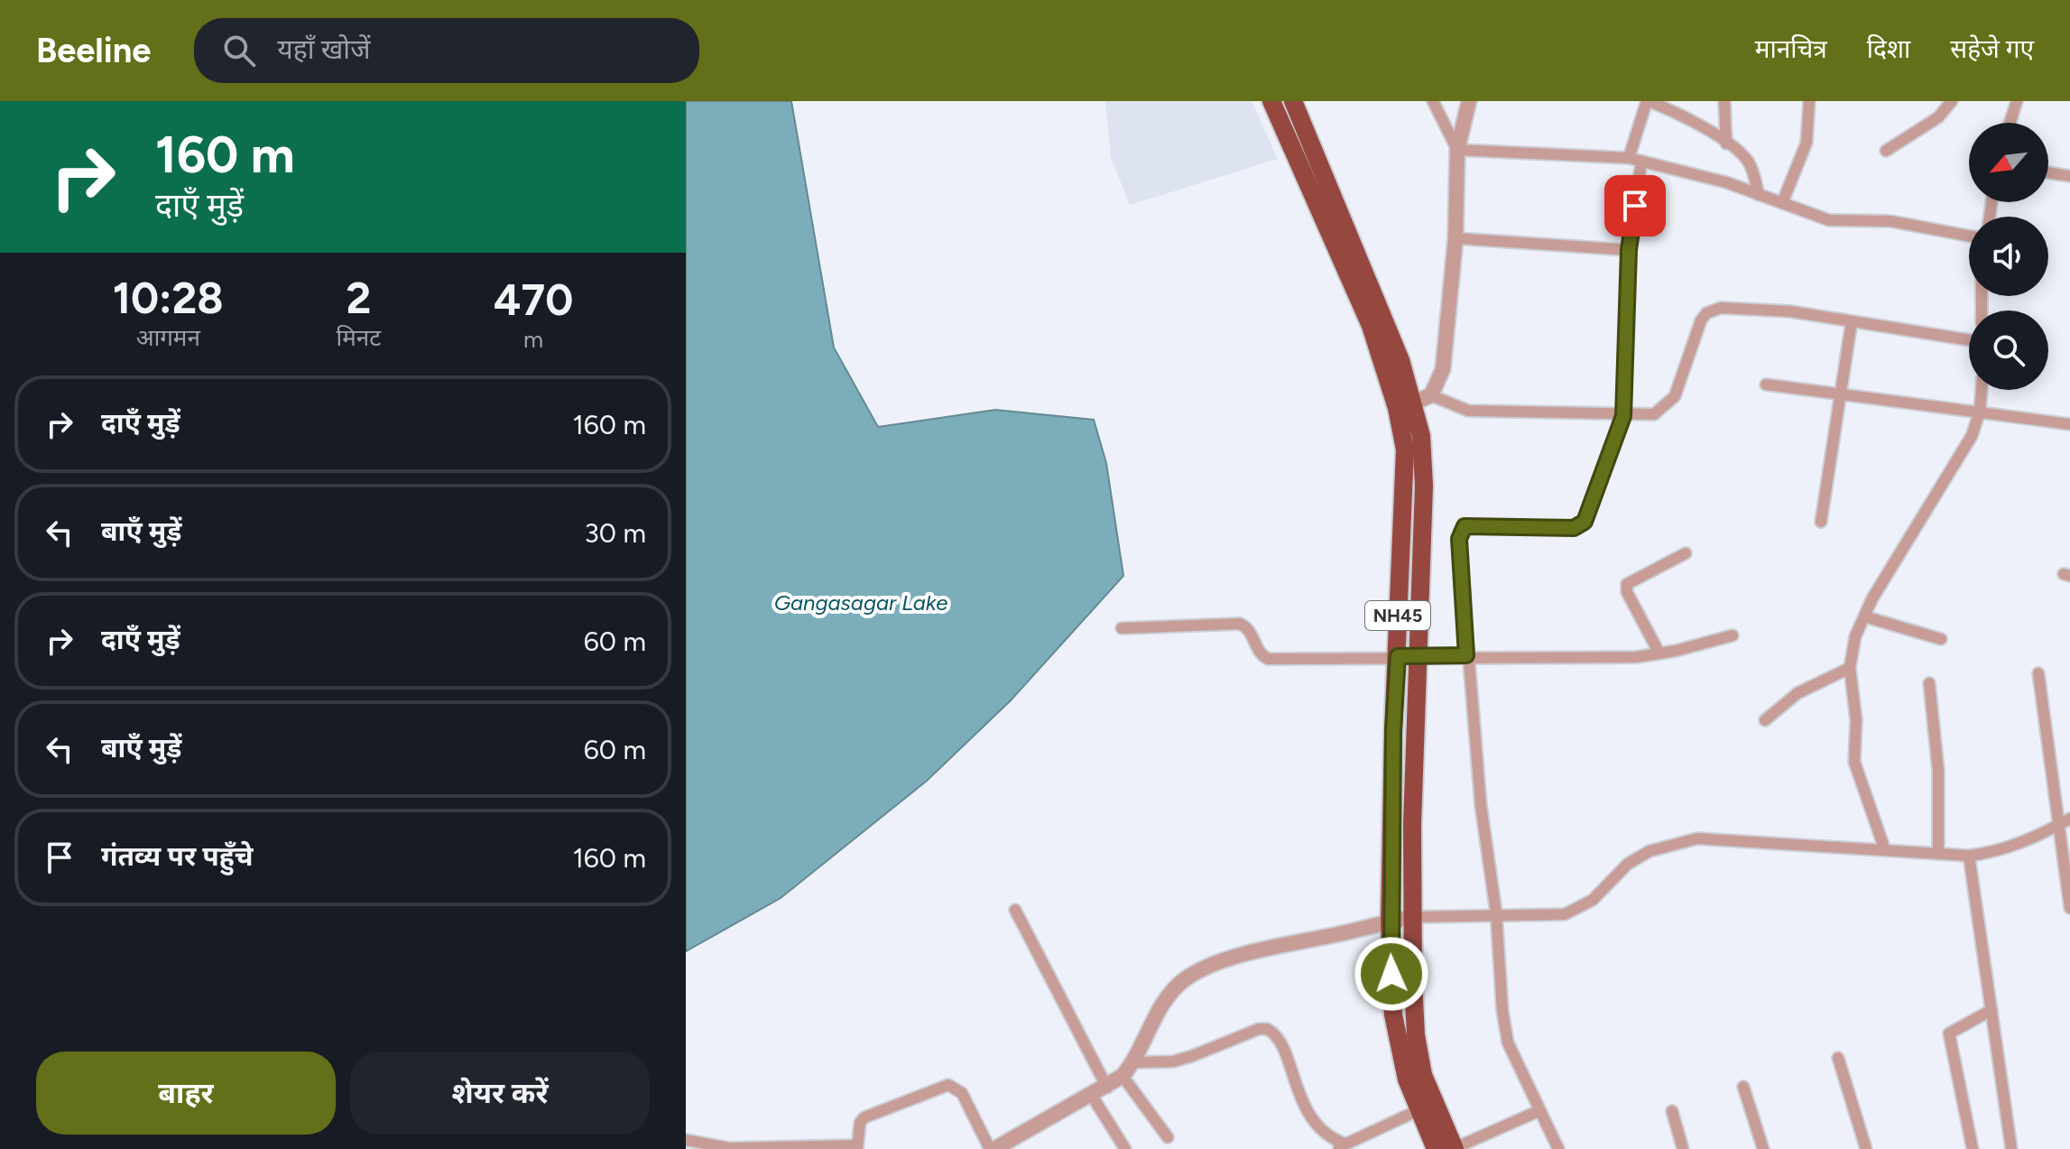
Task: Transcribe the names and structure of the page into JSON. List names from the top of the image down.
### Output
{
  "streets": {
    "highway": ["NH45"]
  },
  "water": ["Gangasagar Lake"],
  "north": "bottom left",
  "page": {
    "header": "Beeline",
    "search": "यहाँ खोजें",
    "nav": ["मानचित्र", "दिशा", "सहेजे गए"],
    "turn": ["160 m", "दाएँ मुड़ें"],
    "eta": [
      "10:28",
      "आगमन",
      "2",
      "मिनट",
      "470",
      "m"
    ],
    "list": [
      {
        "name": "दाएँ मुड़ें",
        "value": "160 m"
      },
      {
        "name": "बाएँ मुड़ें",
        "value": "30 m"
      },
      {
        "name": "दाएँ मुड़ें",
        "value": "60 m"
      },
      {
        "name": "बाएँ मुड़ें",
        "value": "60 m"
      },
      {
        "name": "गंतव्य पर पहुँचे",
        "value": "160 m"
      }
    ],
    "buttons": ["बाहर", "शेयर करें"]
  }
}
